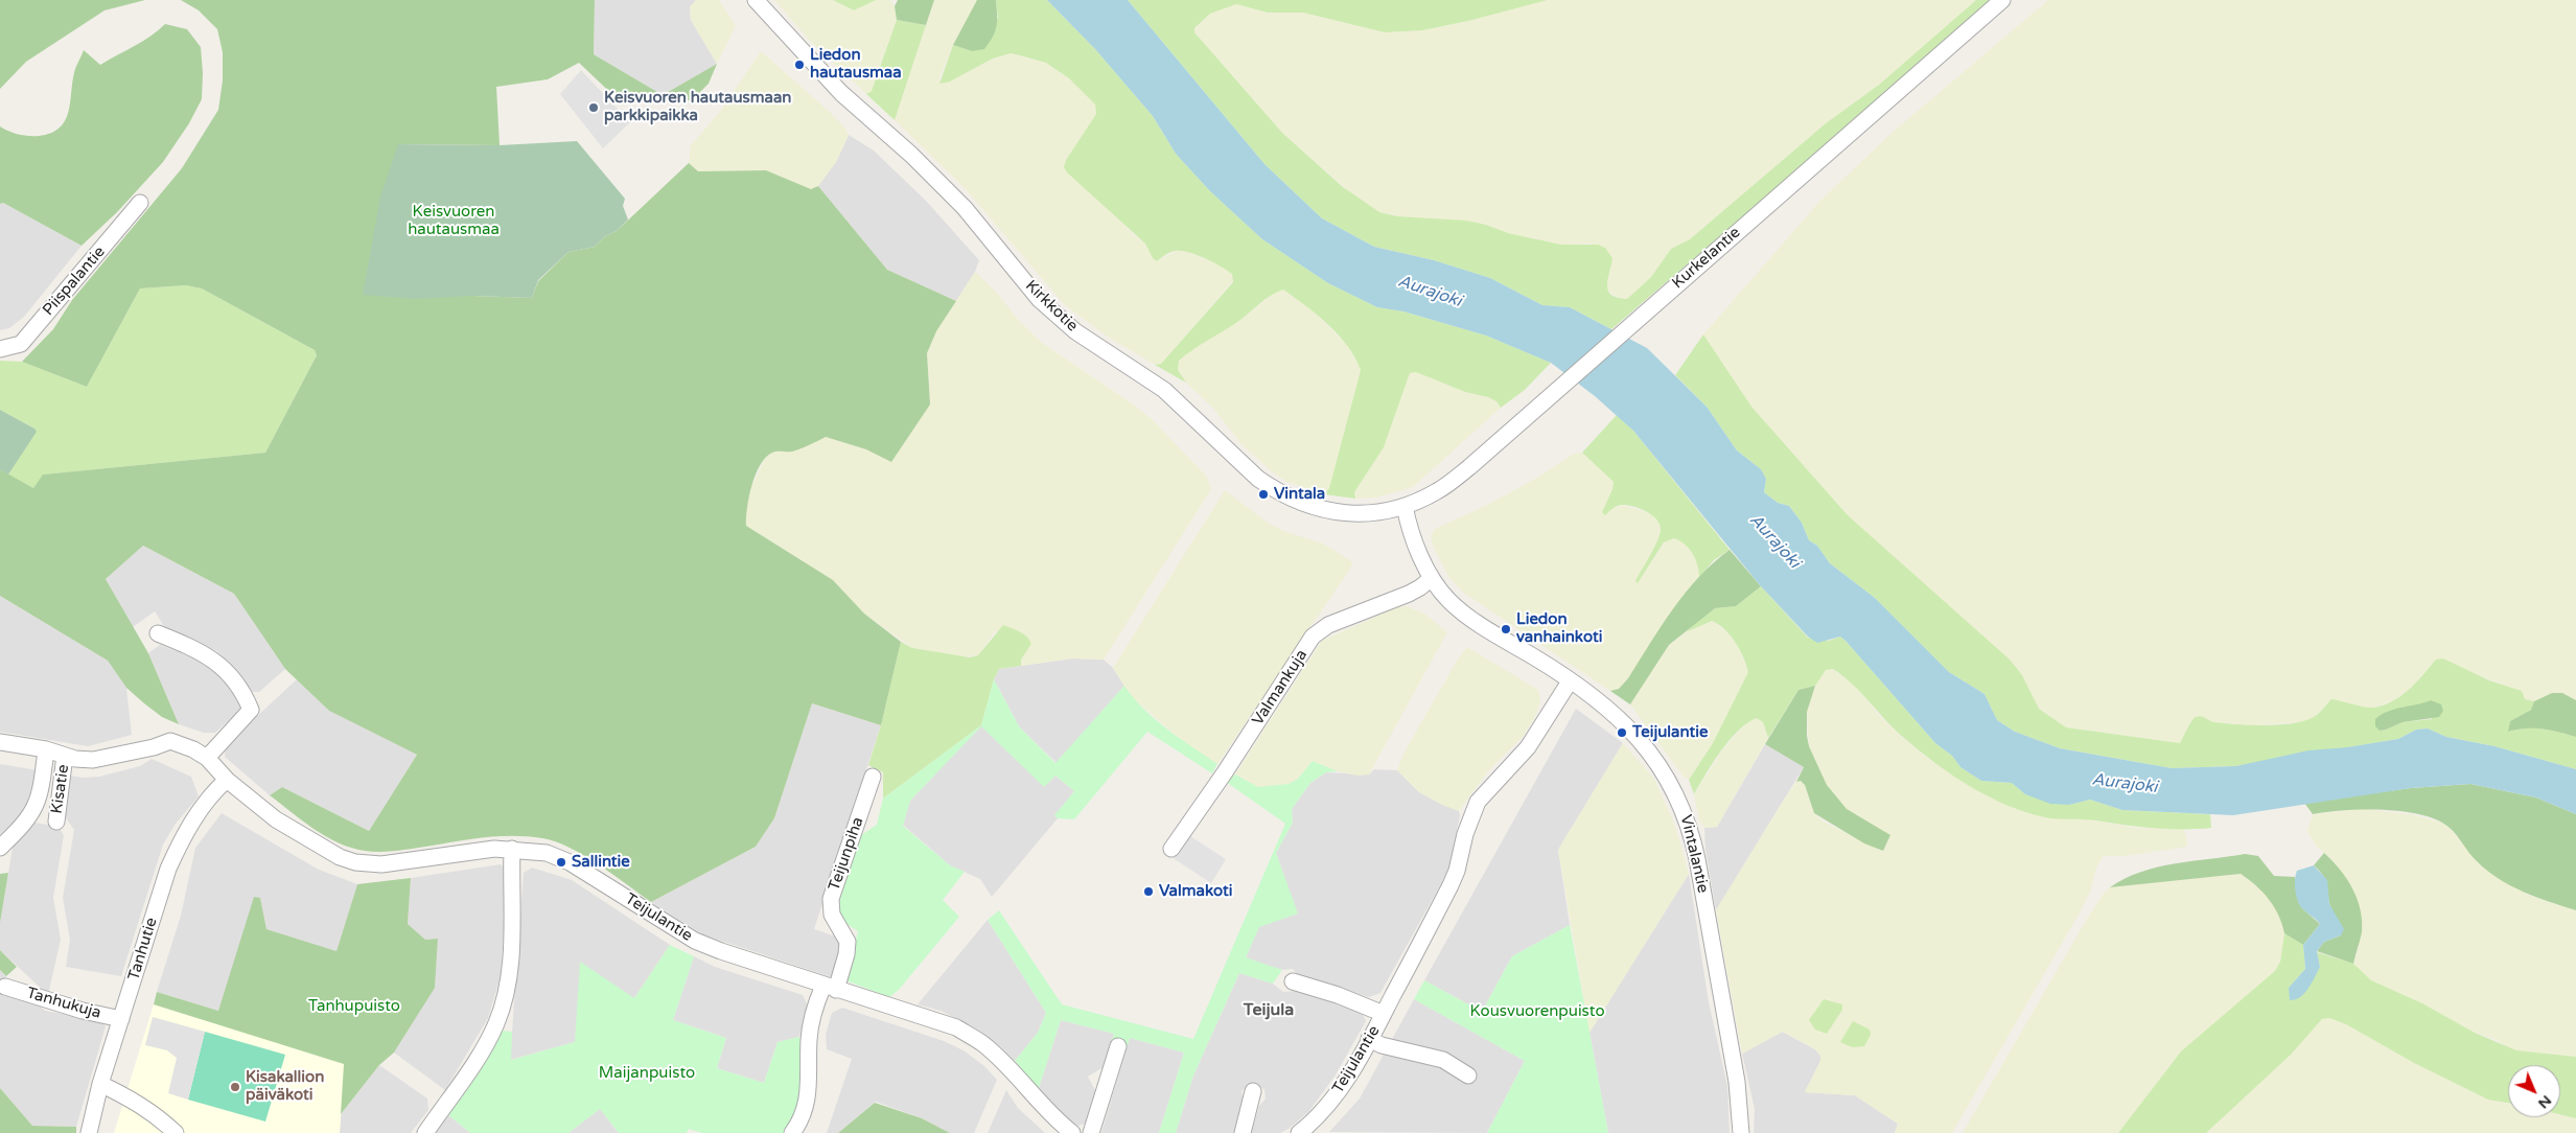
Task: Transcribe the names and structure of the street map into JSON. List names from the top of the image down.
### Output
{
  "streets": {
    "street": [
      "Kurkelantie",
      "Piispalantie",
      "Kirkkotie",
      "Valmankuja",
      "Kisatie",
      "Teijunpiha",
      "Vintalantie",
      "Teijulantie",
      "Tanhutie",
      "Tanhukuja"
    ]
  },
  "crossings": [
    ["Kurkelantie", "Kirkkotie"],
    ["Kurkelantie", "Vintalantie"],
    ["Kirkkotie", "Vintalantie"],
    ["Valmankuja", "Vintalantie"],
    ["Kisatie", "Teijulantie"],
    ["Teijunpiha", "Teijulantie"],
    ["Vintalantie", "Teijulantie"],
    ["Teijulantie", "Tanhutie"],
    ["Tanhutie", "Tanhukuja"]
  ],
  "districts": ["Teijula"],
  "water": ["Aurajoki"],
  "parks": [
    "Keisvuoren hautausmaa",
    "Tanhupuisto",
    "Kousvuorenpuisto",
    "Maijanpuisto"
  ],
  "places": [
    "Liedon hautausmaa",
    "Keisvuoren hautausmaan parkkipaikka",
    "Vintala",
    "Liedon vanhainkoti",
    "Teijulantie",
    "Sallintie",
    "Valmakoti",
    "Kisakallion päiväkoti"
  ],
  "north": "bottom right"
}
